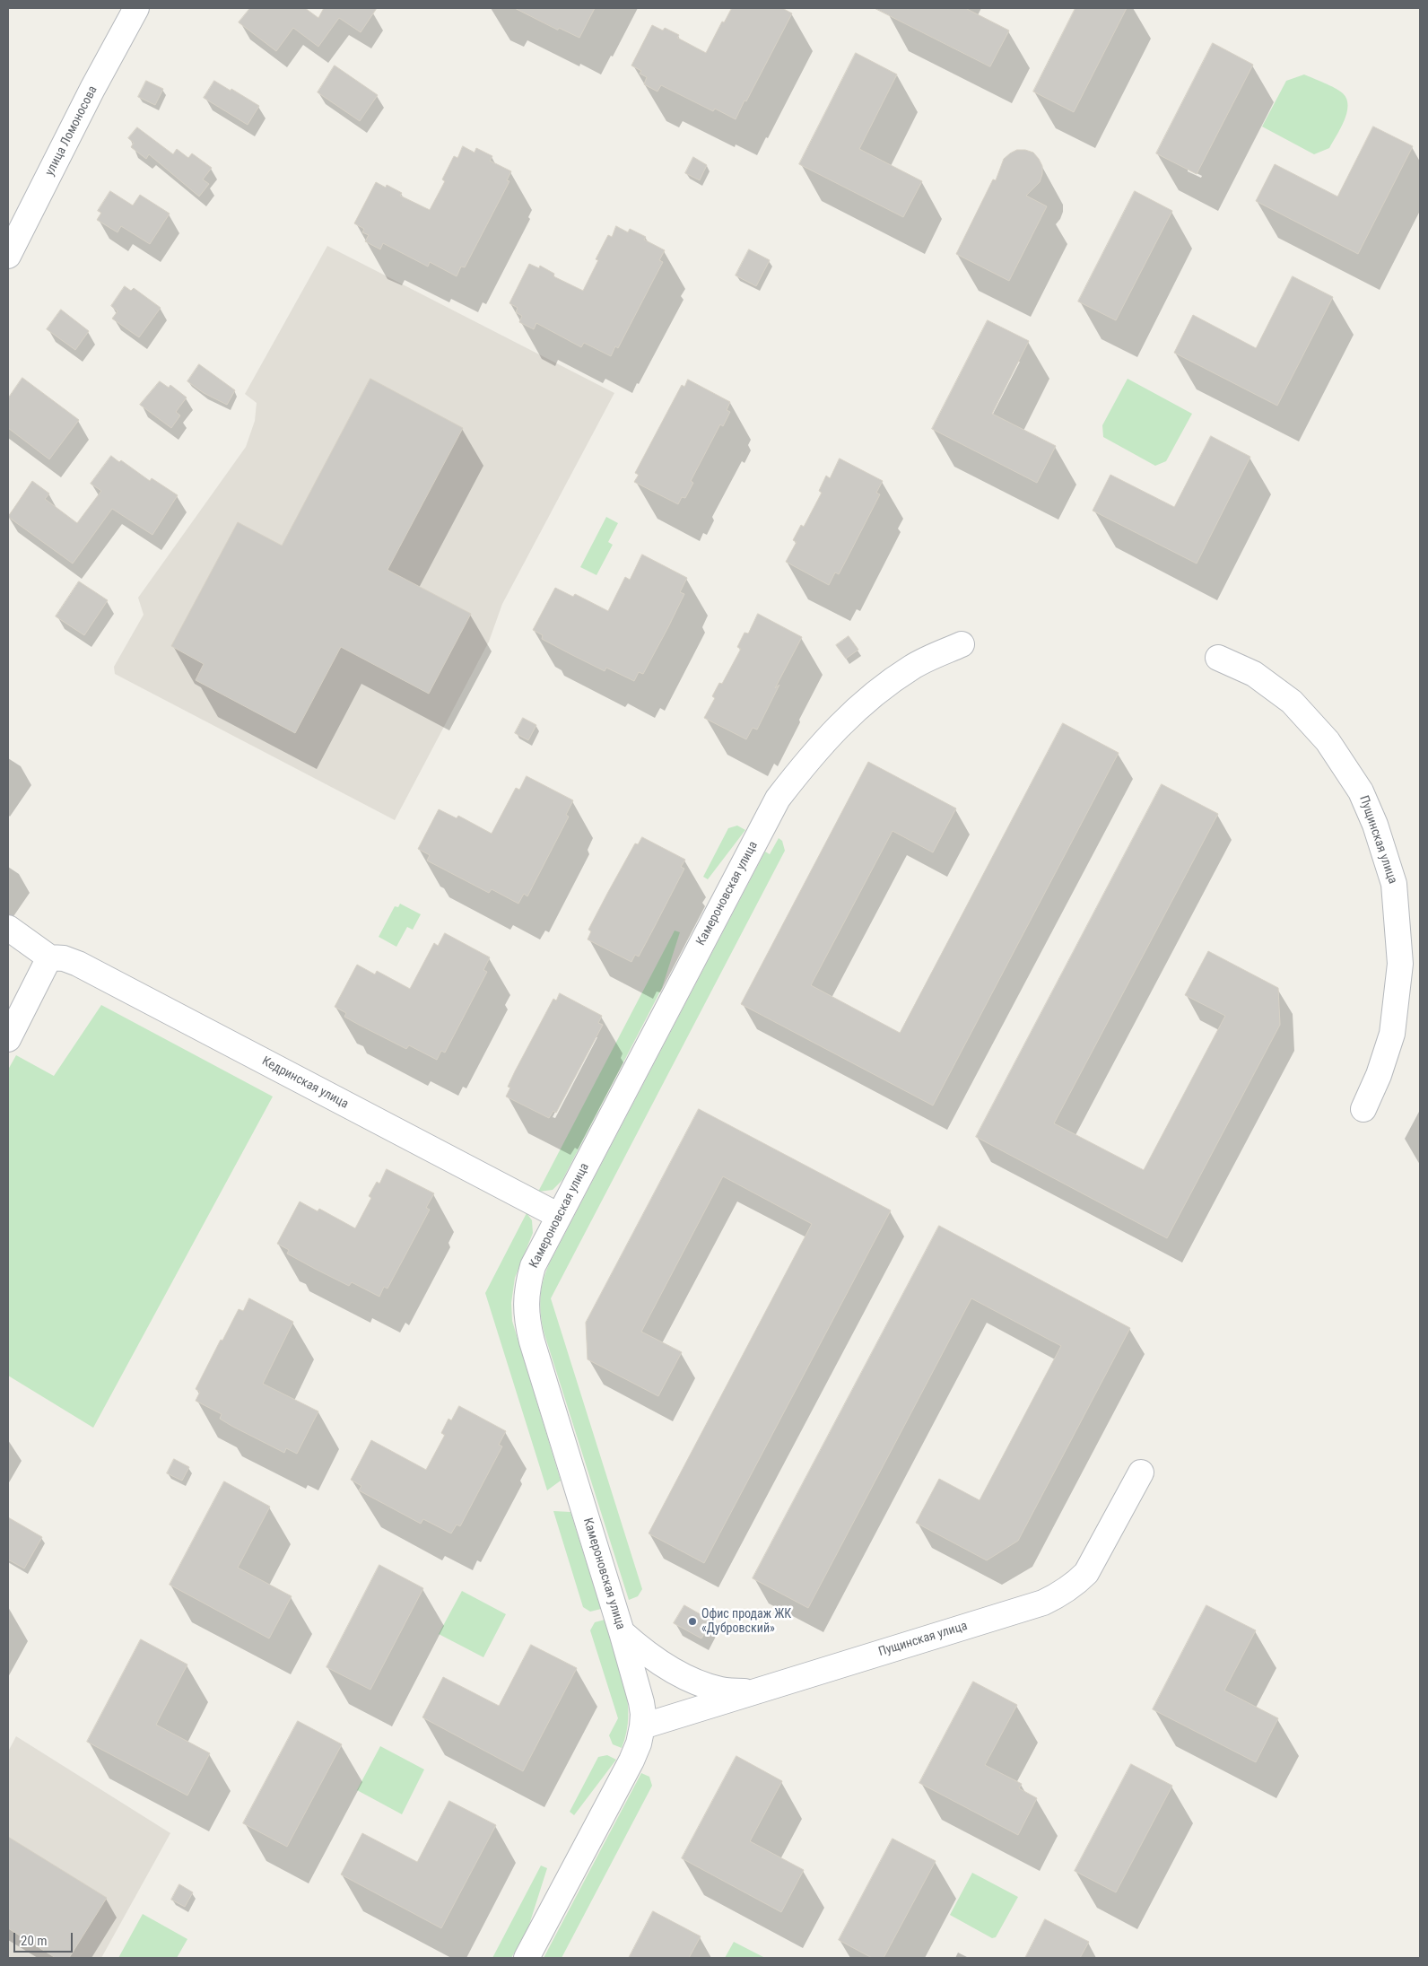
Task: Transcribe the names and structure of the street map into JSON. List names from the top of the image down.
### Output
{
  "streets": {
    "street": [
      "улица Ломоносова",
      "Пущинская улица",
      "Камероновская улица",
      "Кедринская улица"
    ]
  },
  "crossings": [
    ["Пущинская улица", "Камероновская улица"],
    ["Камероновская улица", "Кедринская улица"]
  ],
  "places": ["Офис продаж ЖК «Дубровский»"],
  "scale_bar": "20 m"
}
